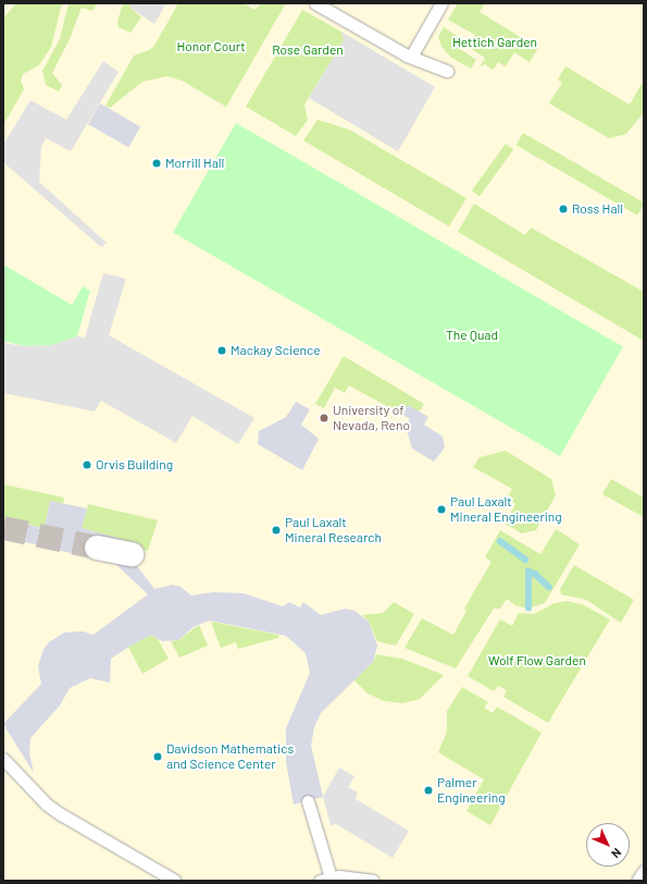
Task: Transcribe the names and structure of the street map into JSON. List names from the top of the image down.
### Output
{
  "parks": [
    "Hettich Garden",
    "Honor Court",
    "Rose Garden",
    "The Quad",
    "Wolf Flow Garden"
  ],
  "places": [
    "Morrill Hall",
    "Ross Hall",
    "Mackay Science",
    "University of Nevada, Reno",
    "Orvis Building",
    "Paul Laxalt Mineral Engineering",
    "Paul Laxalt Mineral Research",
    "Davidson Mathematics and Science Center",
    "Palmer Engineering"
  ],
  "north": "bottom right"
}
